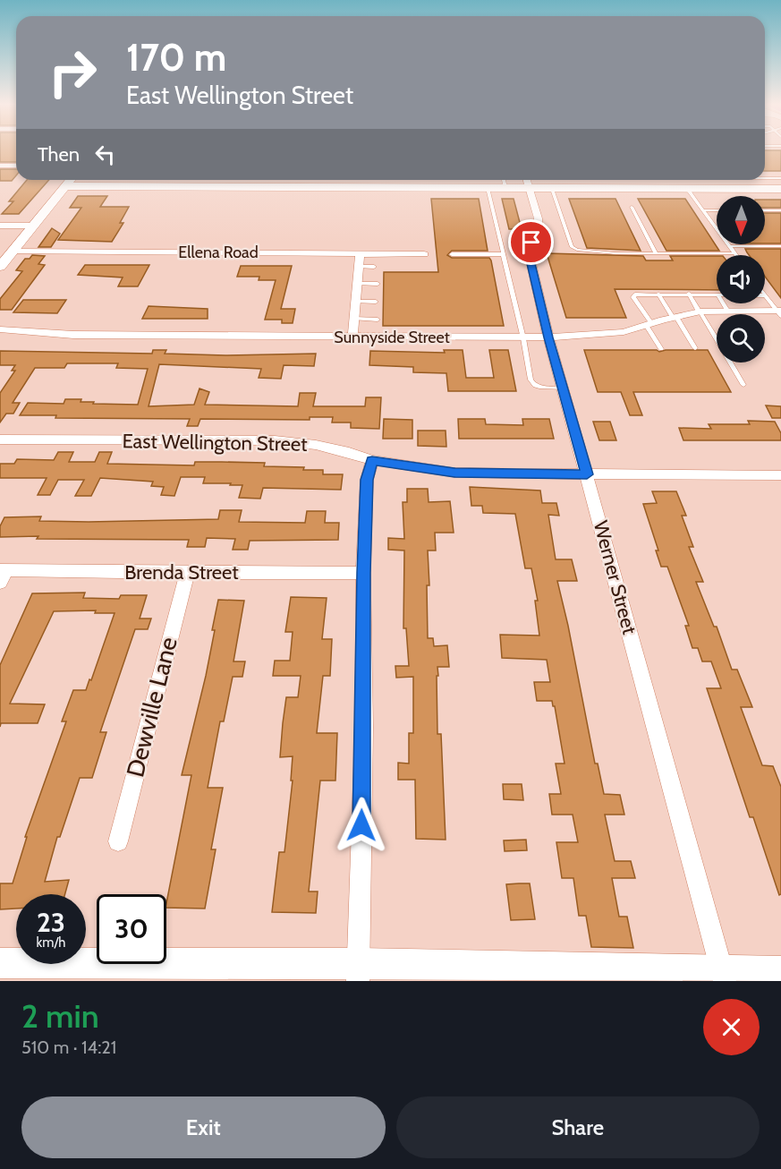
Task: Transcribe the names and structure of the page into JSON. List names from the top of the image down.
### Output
{
  "streets": {
    "street": [
      "Ellena Road",
      "Sunnyside Street",
      "East Wellington Street",
      "Brenda Street",
      "Werner Street",
      "Dewville Lane"
    ]
  },
  "crossings": [
    ["Sunnyside Street", "Werner Street"],
    ["East Wellington Street", "Werner Street"],
    ["Brenda Street", "Dewville Lane"]
  ],
  "north": "bottom",
  "page": {
    "turn": ["170 m", "East Wellington Street"],
    "then": "Then",
    "speed": "23 km/h",
    "limit": "30",
    "heading": ["2 min", "510 m · 14:21"],
    "buttons": ["Exit", "Share"]
  }
}
